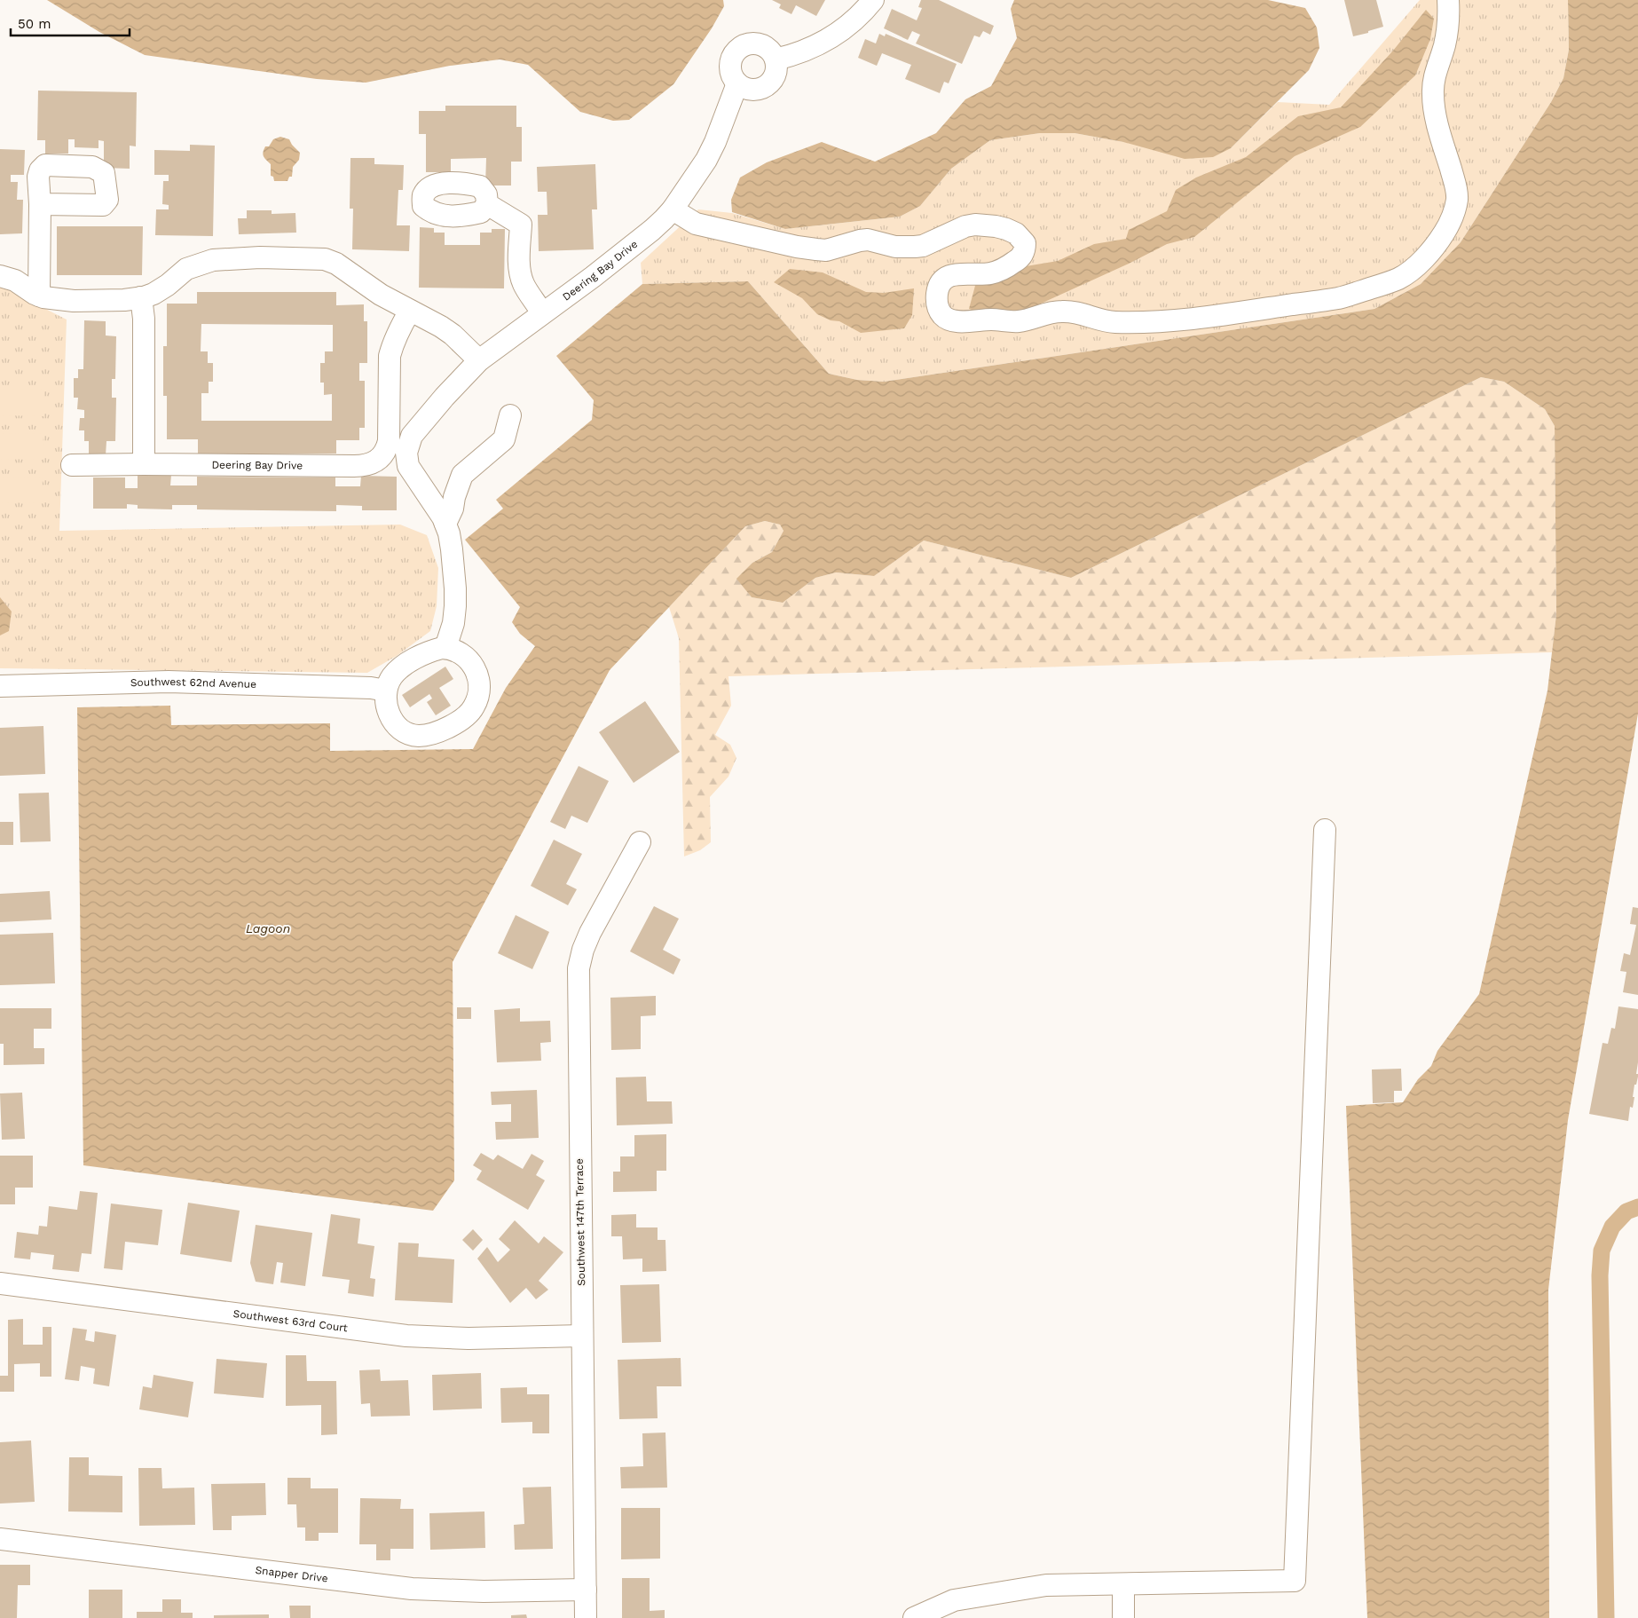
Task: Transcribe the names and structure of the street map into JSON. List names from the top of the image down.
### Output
{
  "streets": {
    "street": [
      "Deering Bay Drive",
      "Southwest 62nd Avenue",
      "Southwest 147th Terrace",
      "Southwest 63rd Court",
      "Snapper Drive"
    ]
  },
  "crossings": [
    ["Deering Bay Drive", "Southwest 62nd Avenue"],
    ["Southwest 147th Terrace", "Southwest 63rd Court"],
    ["Southwest 147th Terrace", "Snapper Drive"]
  ],
  "water": ["Lagoon"],
  "scale_bar": "50 m"
}
